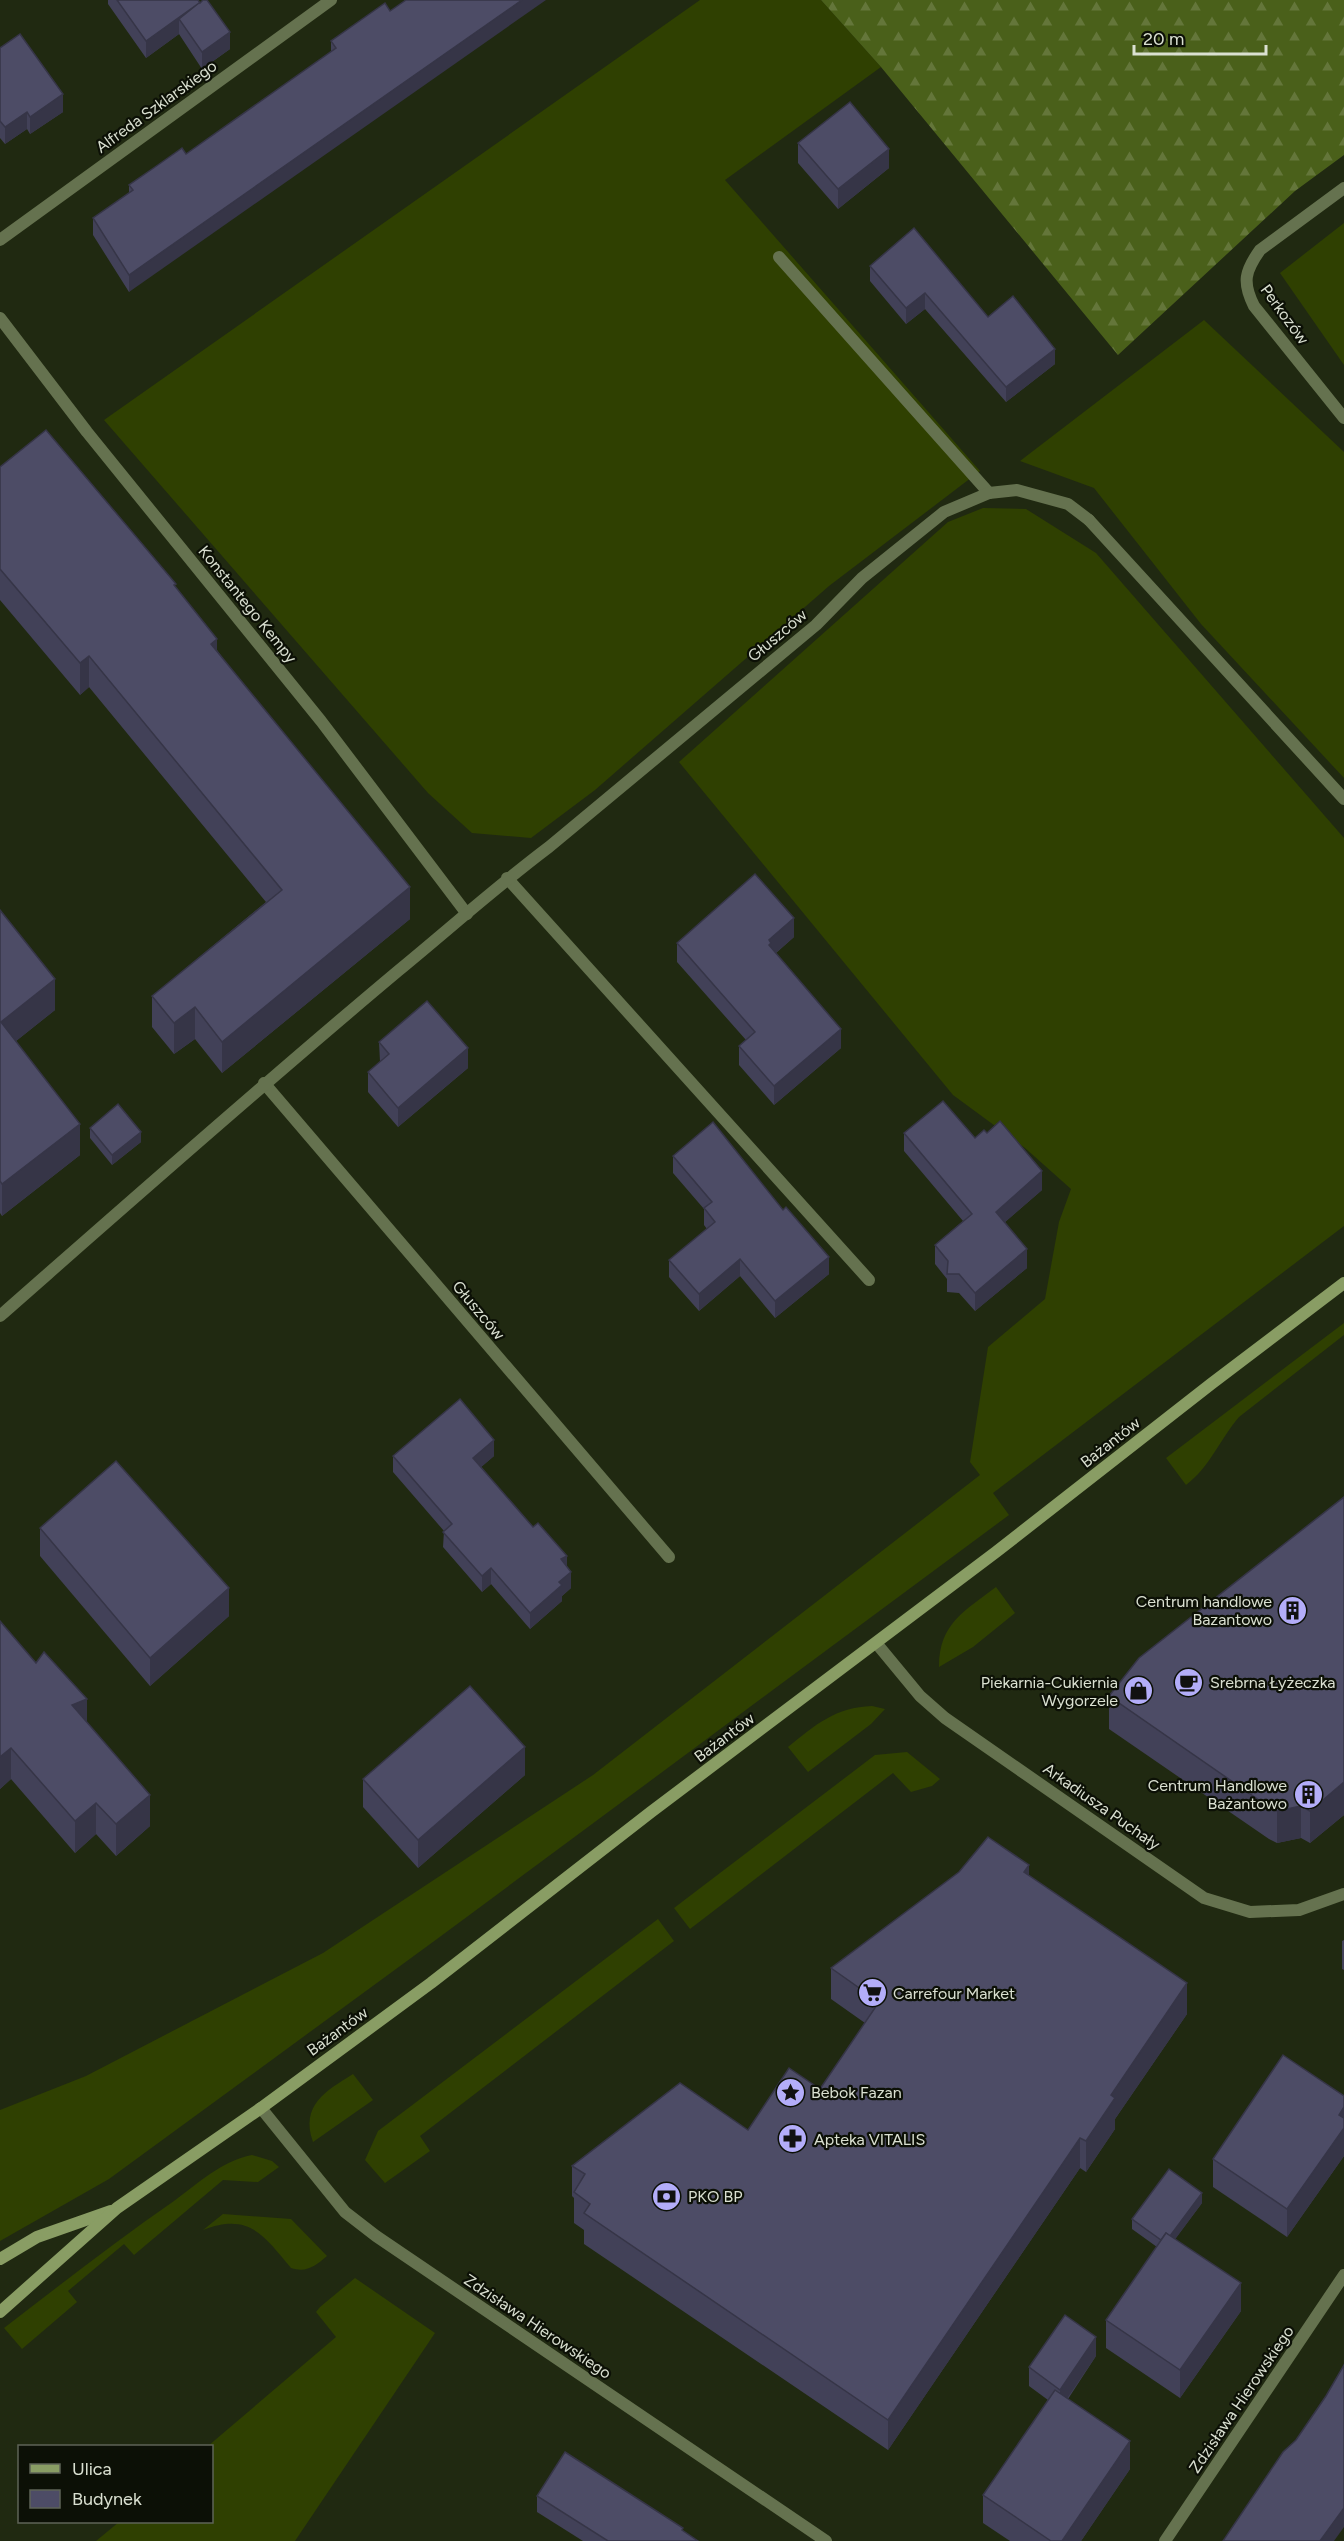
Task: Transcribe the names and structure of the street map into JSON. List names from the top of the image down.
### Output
{
  "streets": {
    "street": [
      "Alfreda Szklarskiego",
      "Perkozów",
      "Konstantego Kempy",
      "Głuszców",
      "Bażantów",
      "Arkadiusza Puchały",
      "Zdzisława Hierowskiego"
    ]
  },
  "crossings": [
    ["Konstantego Kempy", "Głuszców"],
    ["Bażantów", "Arkadiusza Puchały"],
    ["Bażantów", "Zdzisława Hierowskiego"]
  ],
  "places": {
    "building": ["Centrum handlowe Bazantowo", "Centrum Handlowe Bażantowo"],
    "cafe": ["Srebrna Łyżeczka"],
    "shop": ["Piekarnia-Cukiernia Wygorzele"],
    "supermarket": ["Carrefour Market"],
    "place": ["Bebok Fazan"],
    "pharmacy": ["Apteka VITALIS"],
    "bank": ["PKO BP"]
  },
  "legend": ["Ulica", "Budynek"],
  "scale_bar": "20 m"
}
